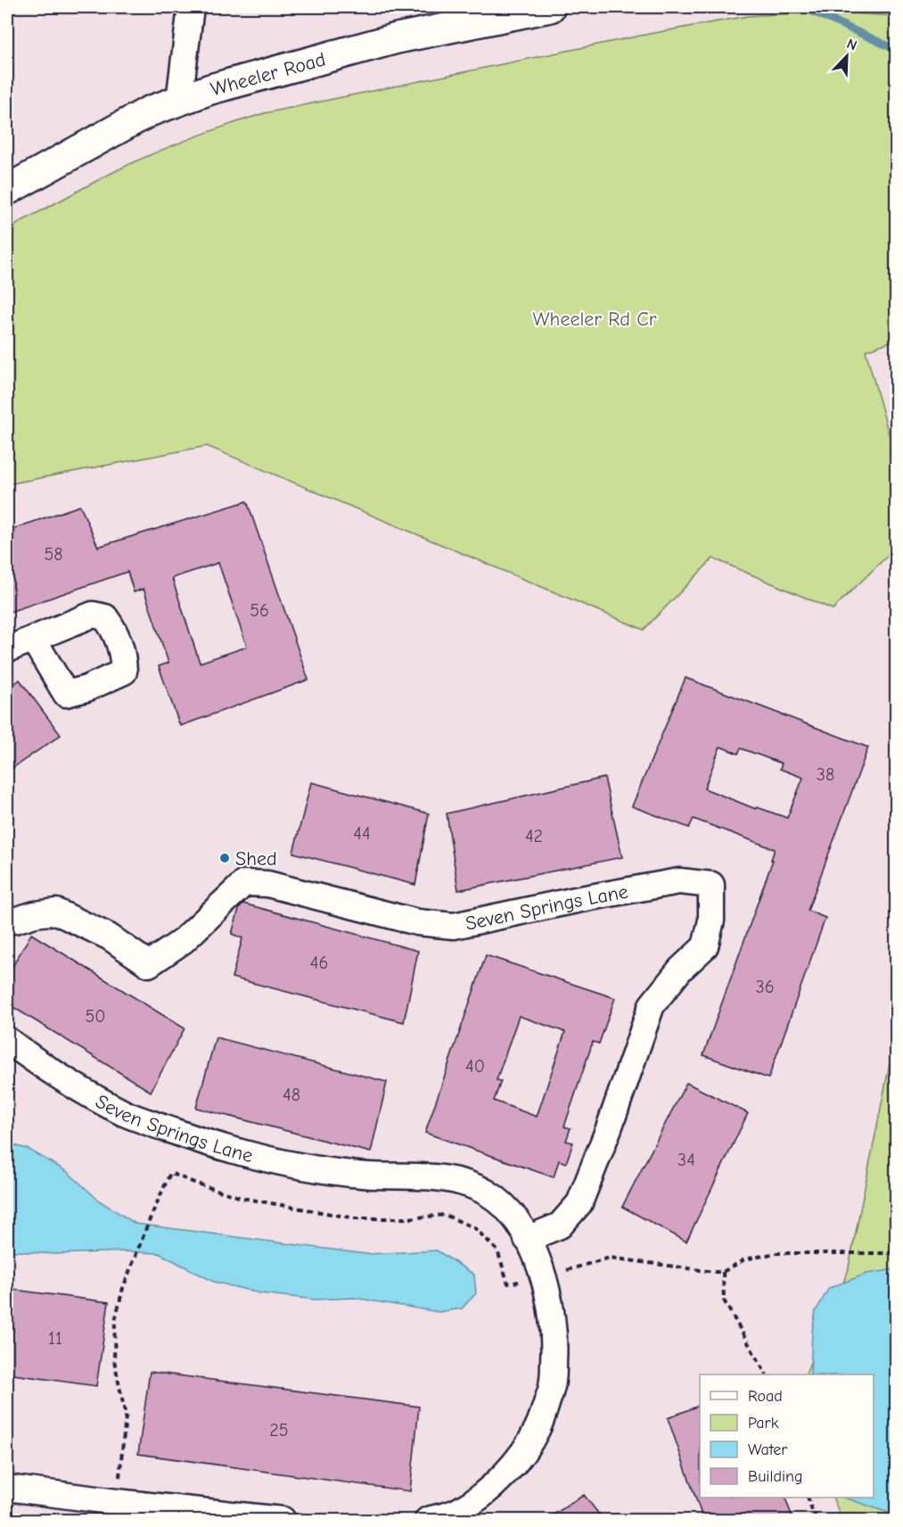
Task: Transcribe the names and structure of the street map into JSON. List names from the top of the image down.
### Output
{
  "streets": {
    "main road": ["Wheeler Road"],
    "street": ["Seven Springs Lane"]
  },
  "parks": ["Wheeler Rd Cr"],
  "places": ["Shed"],
  "house_numbers": [
    "58",
    "56",
    "38",
    "44",
    "42",
    "46",
    "36",
    "50",
    "40",
    "48",
    "34",
    "11",
    "25"
  ],
  "legend": [
    "Road",
    "Park",
    "Water",
    "Building"
  ],
  "north": "top right"
}
